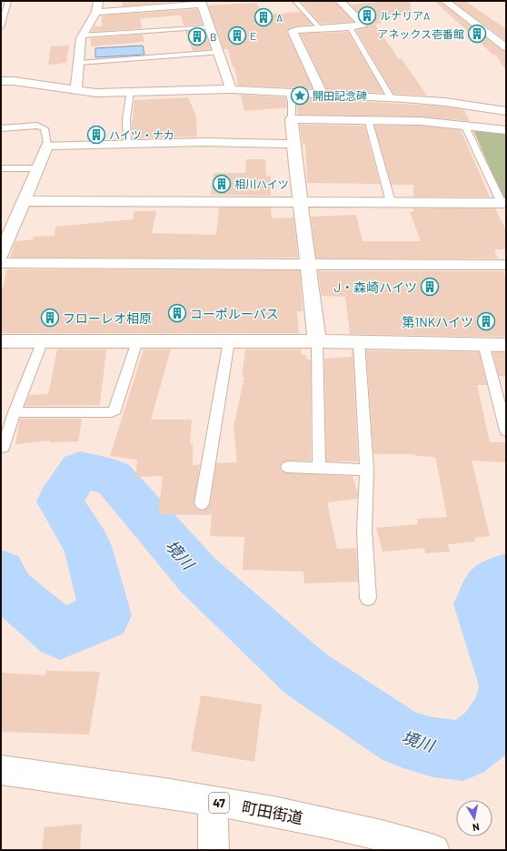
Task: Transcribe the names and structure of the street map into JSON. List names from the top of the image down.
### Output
{
  "streets": {
    "street": ["47", "町田街道"]
  },
  "water": ["境川"],
  "places": {
    "building": [
      "ルナリアA",
      "A",
      "アネックス壱番館",
      "E",
      "B",
      "ハイツ・ナカ",
      "相川ハイツ",
      "J・森崎ハイツ",
      "コーポルーパス",
      "フローレオ相原",
      "第1NKハイツ"
    ],
    "place": ["開田記念碑"]
  },
  "north": "bottom"
}
